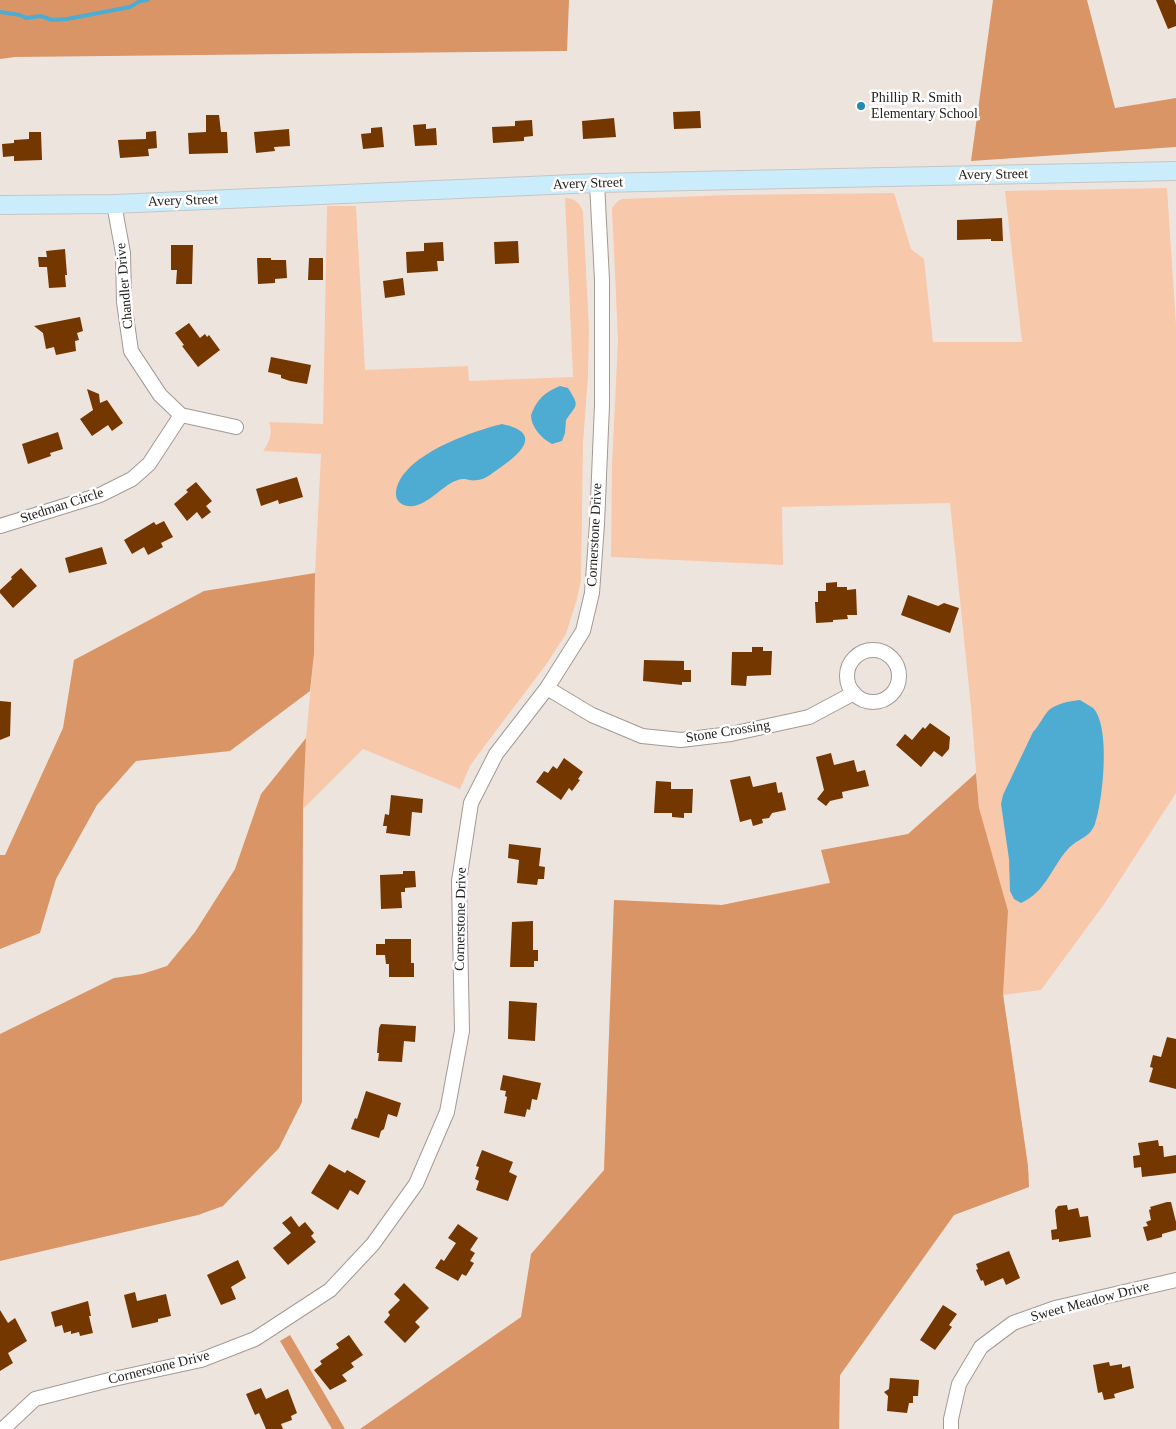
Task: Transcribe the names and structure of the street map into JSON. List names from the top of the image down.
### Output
{
  "streets": {
    "main road": ["Avery Street"],
    "street": [
      "Chandler Drive",
      "Stedman Circle",
      "Cornerstone Drive",
      "Stone Crossing",
      "Sweet Meadow Drive"
    ]
  },
  "crossings": [
    ["Avery Street", "Chandler Drive"],
    ["Avery Street", "Cornerstone Drive"],
    ["Chandler Drive", "Stedman Circle"],
    ["Cornerstone Drive", "Stone Crossing"]
  ],
  "places": ["Phillip R. Smith Elementary School"]
}
